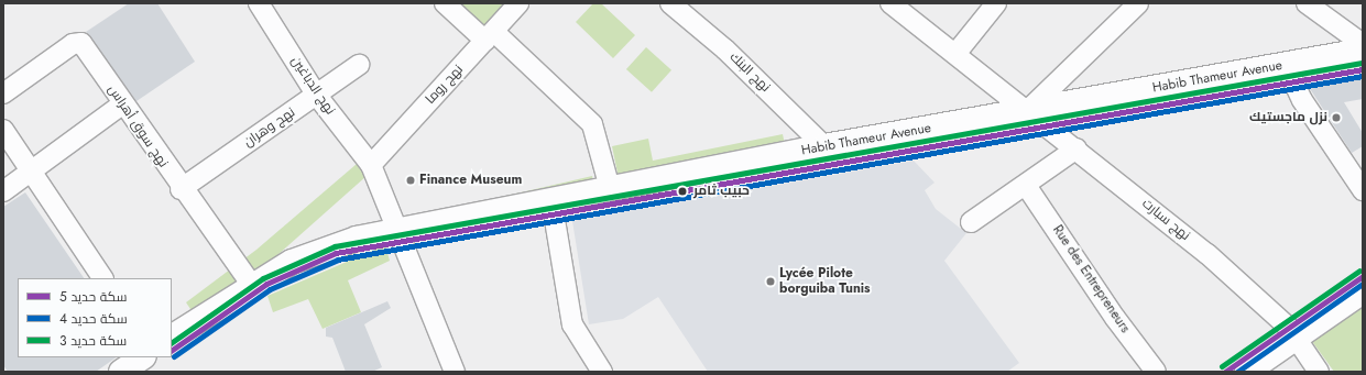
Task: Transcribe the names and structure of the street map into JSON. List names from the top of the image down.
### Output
{
  "streets": {
    "main road": ["Habib Thameur Avenue"],
    "street": [
      "نهج البنك",
      "نهج روما",
      "نهج الدباغين",
      "نهج سوق أهراس",
      "نهج وهران",
      "نهج سبارت",
      "Rue des Entrepreneurs"
    ]
  },
  "crossings": [
    ["نهج البنك", "Habib Thameur Avenue"],
    ["Habib Thameur Avenue", "نهج الدباغين"],
    ["Habib Thameur Avenue", "نهج سبارت"],
    ["نهج روما", "نهج الدباغين"],
    ["نهج الدباغين", "نهج وهران"],
    ["نهج سوق أهراس", "نهج وهران"]
  ],
  "places": [
    "نزل ماجستيك",
    "Finance Museum",
    "حبيب ثامر",
    "Lycée Pilote borguiba Tunis"
  ],
  "lines": ["rail line 3", "rail line 5", "rail line 4"],
  "legend": ["سكة حديد 5", "سكة حديد 4", "سكة حديد 3"]
}
